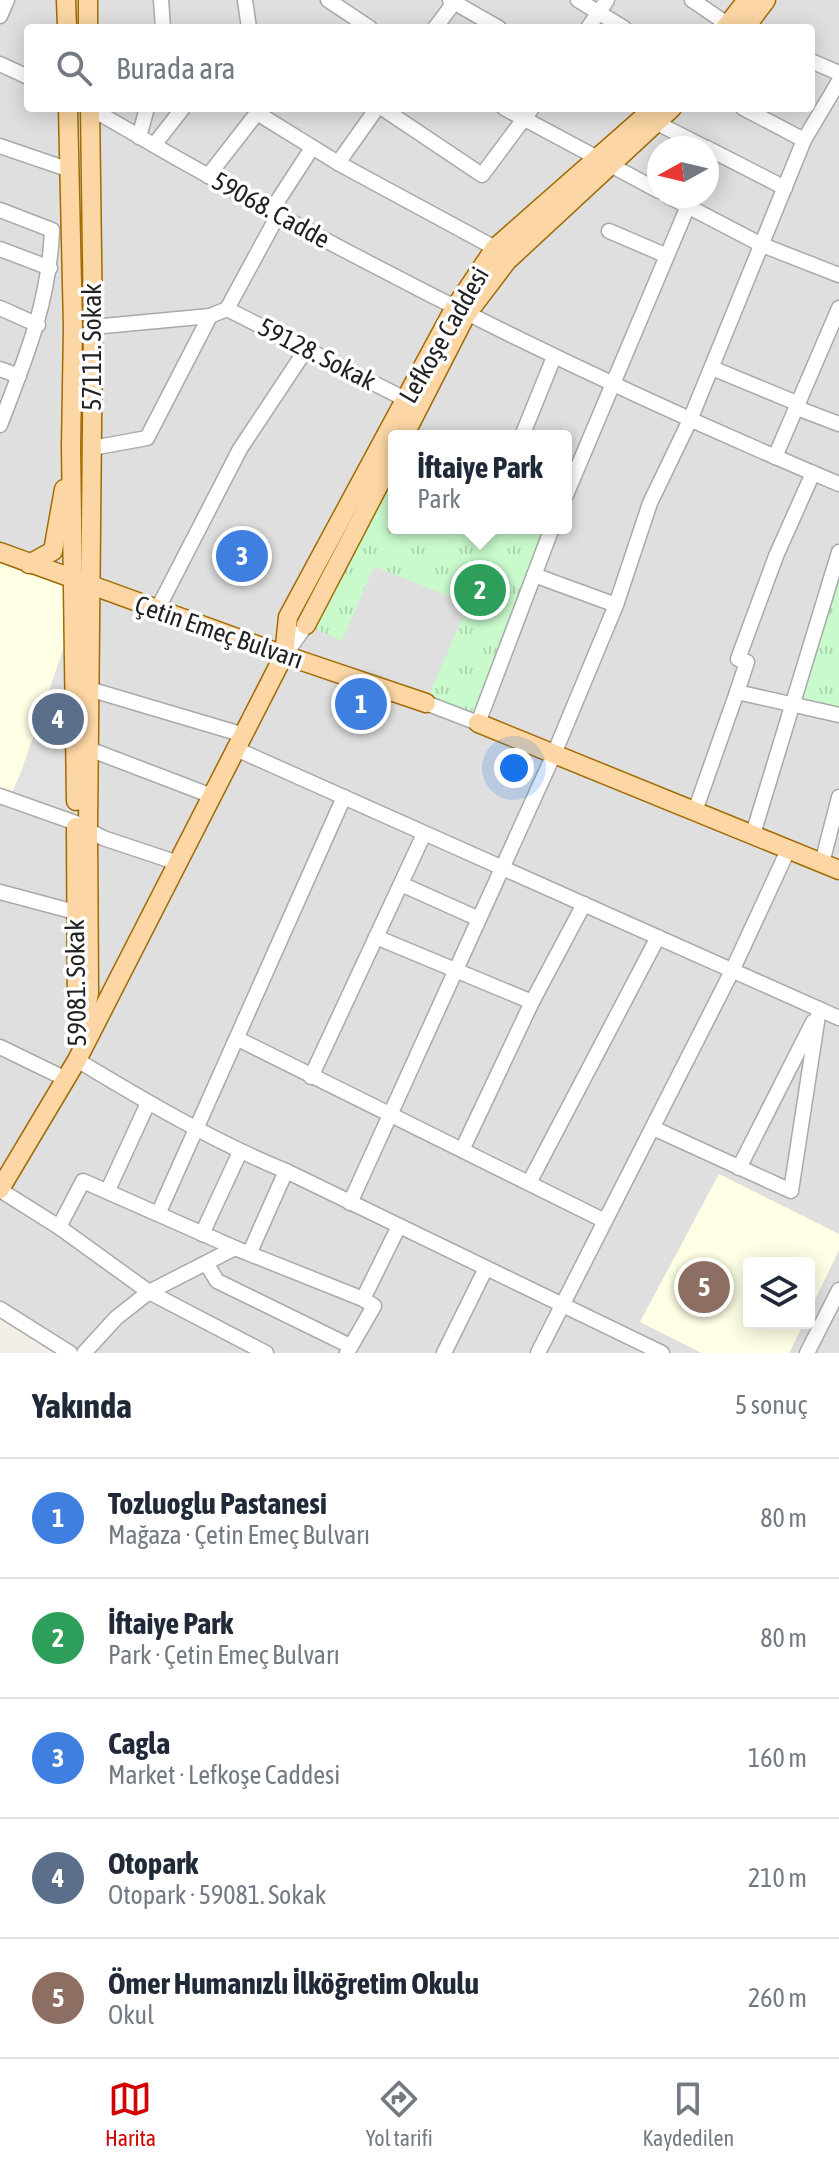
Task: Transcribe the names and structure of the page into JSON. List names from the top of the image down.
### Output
{
  "streets": {
    "main road": [
      "Lefkoşe Caddesi",
      "57111. Sokak",
      "Çetin Emeç Bulvarı",
      "59081. Sokak"
    ],
    "street": ["59068. Cadde", "59128. Sokak"]
  },
  "crossings": [
    ["59068. Cadde", "Lefkoşe Caddesi"],
    ["Lefkoşe Caddesi", "59128. Sokak"],
    ["Lefkoşe Caddesi", "Çetin Emeç Bulvarı"],
    ["Lefkoşe Caddesi", "59081. Sokak"],
    ["57111. Sokak", "Çetin Emeç Bulvarı"],
    ["57111. Sokak", "59081. Sokak"],
    ["Çetin Emeç Bulvarı", "59081. Sokak"]
  ],
  "north": "left",
  "page": {
    "search": "Burada ara",
    "popup": ["İftaiye Park", "Park"],
    "pins": [
      "3",
      "2",
      "1",
      "4",
      "5"
    ],
    "heading": ["Yakında", "5 sonuç"],
    "list": [
      {
        "mark": "1",
        "name": "Tozluoglu Pastanesi",
        "note": "Mağaza · Çetin Emeç Bulvarı",
        "value": "80 m"
      },
      {
        "mark": "2",
        "name": "İftaiye Park",
        "note": "Park · Çetin Emeç Bulvarı",
        "value": "80 m"
      },
      {
        "mark": "3",
        "name": "Cagla",
        "note": "Market · Lefkoşe Caddesi",
        "value": "160 m"
      },
      {
        "mark": "4",
        "name": "Otopark",
        "note": "Otopark · 59081. Sokak",
        "value": "210 m"
      },
      {
        "mark": "5",
        "name": "Ömer Humanızlı İlköğretim Okulu",
        "note": "Okul",
        "value": "260 m"
      }
    ],
    "nav": ["Harita", "Yol tarifi", "Kaydedilen"]
  }
}
